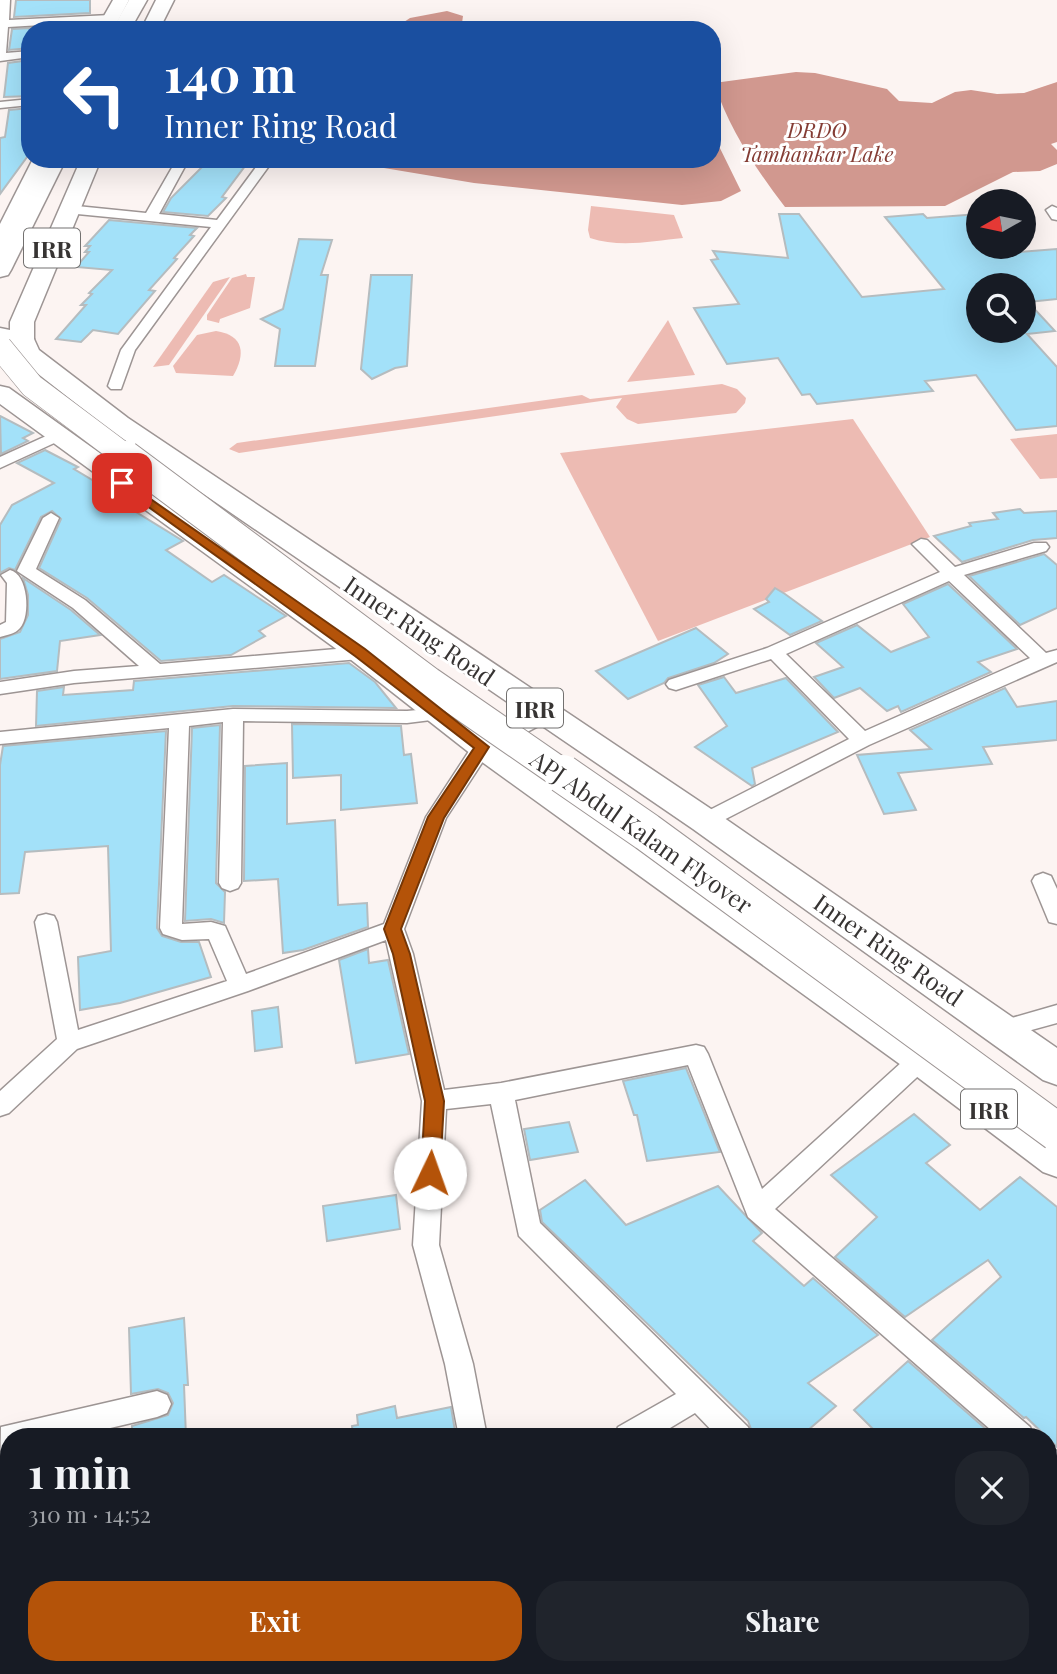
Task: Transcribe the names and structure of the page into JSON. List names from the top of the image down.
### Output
{
  "streets": {
    "highway": ["IRR", "Inner Ring Road", "APJ Abdul Kalam Flyover"]
  },
  "crossings": [
    ["IRR", "Inner Ring Road"],
    ["IRR", "APJ Abdul Kalam Flyover"],
    ["Inner Ring Road", "APJ Abdul Kalam Flyover"]
  ],
  "water": ["DRDO Tamhankar Lake"],
  "north": "left",
  "page": {
    "turn": ["140 m", "Inner Ring Road"],
    "heading": ["1 min", "310 m · 14:52"],
    "buttons": ["Exit", "Share"]
  }
}
